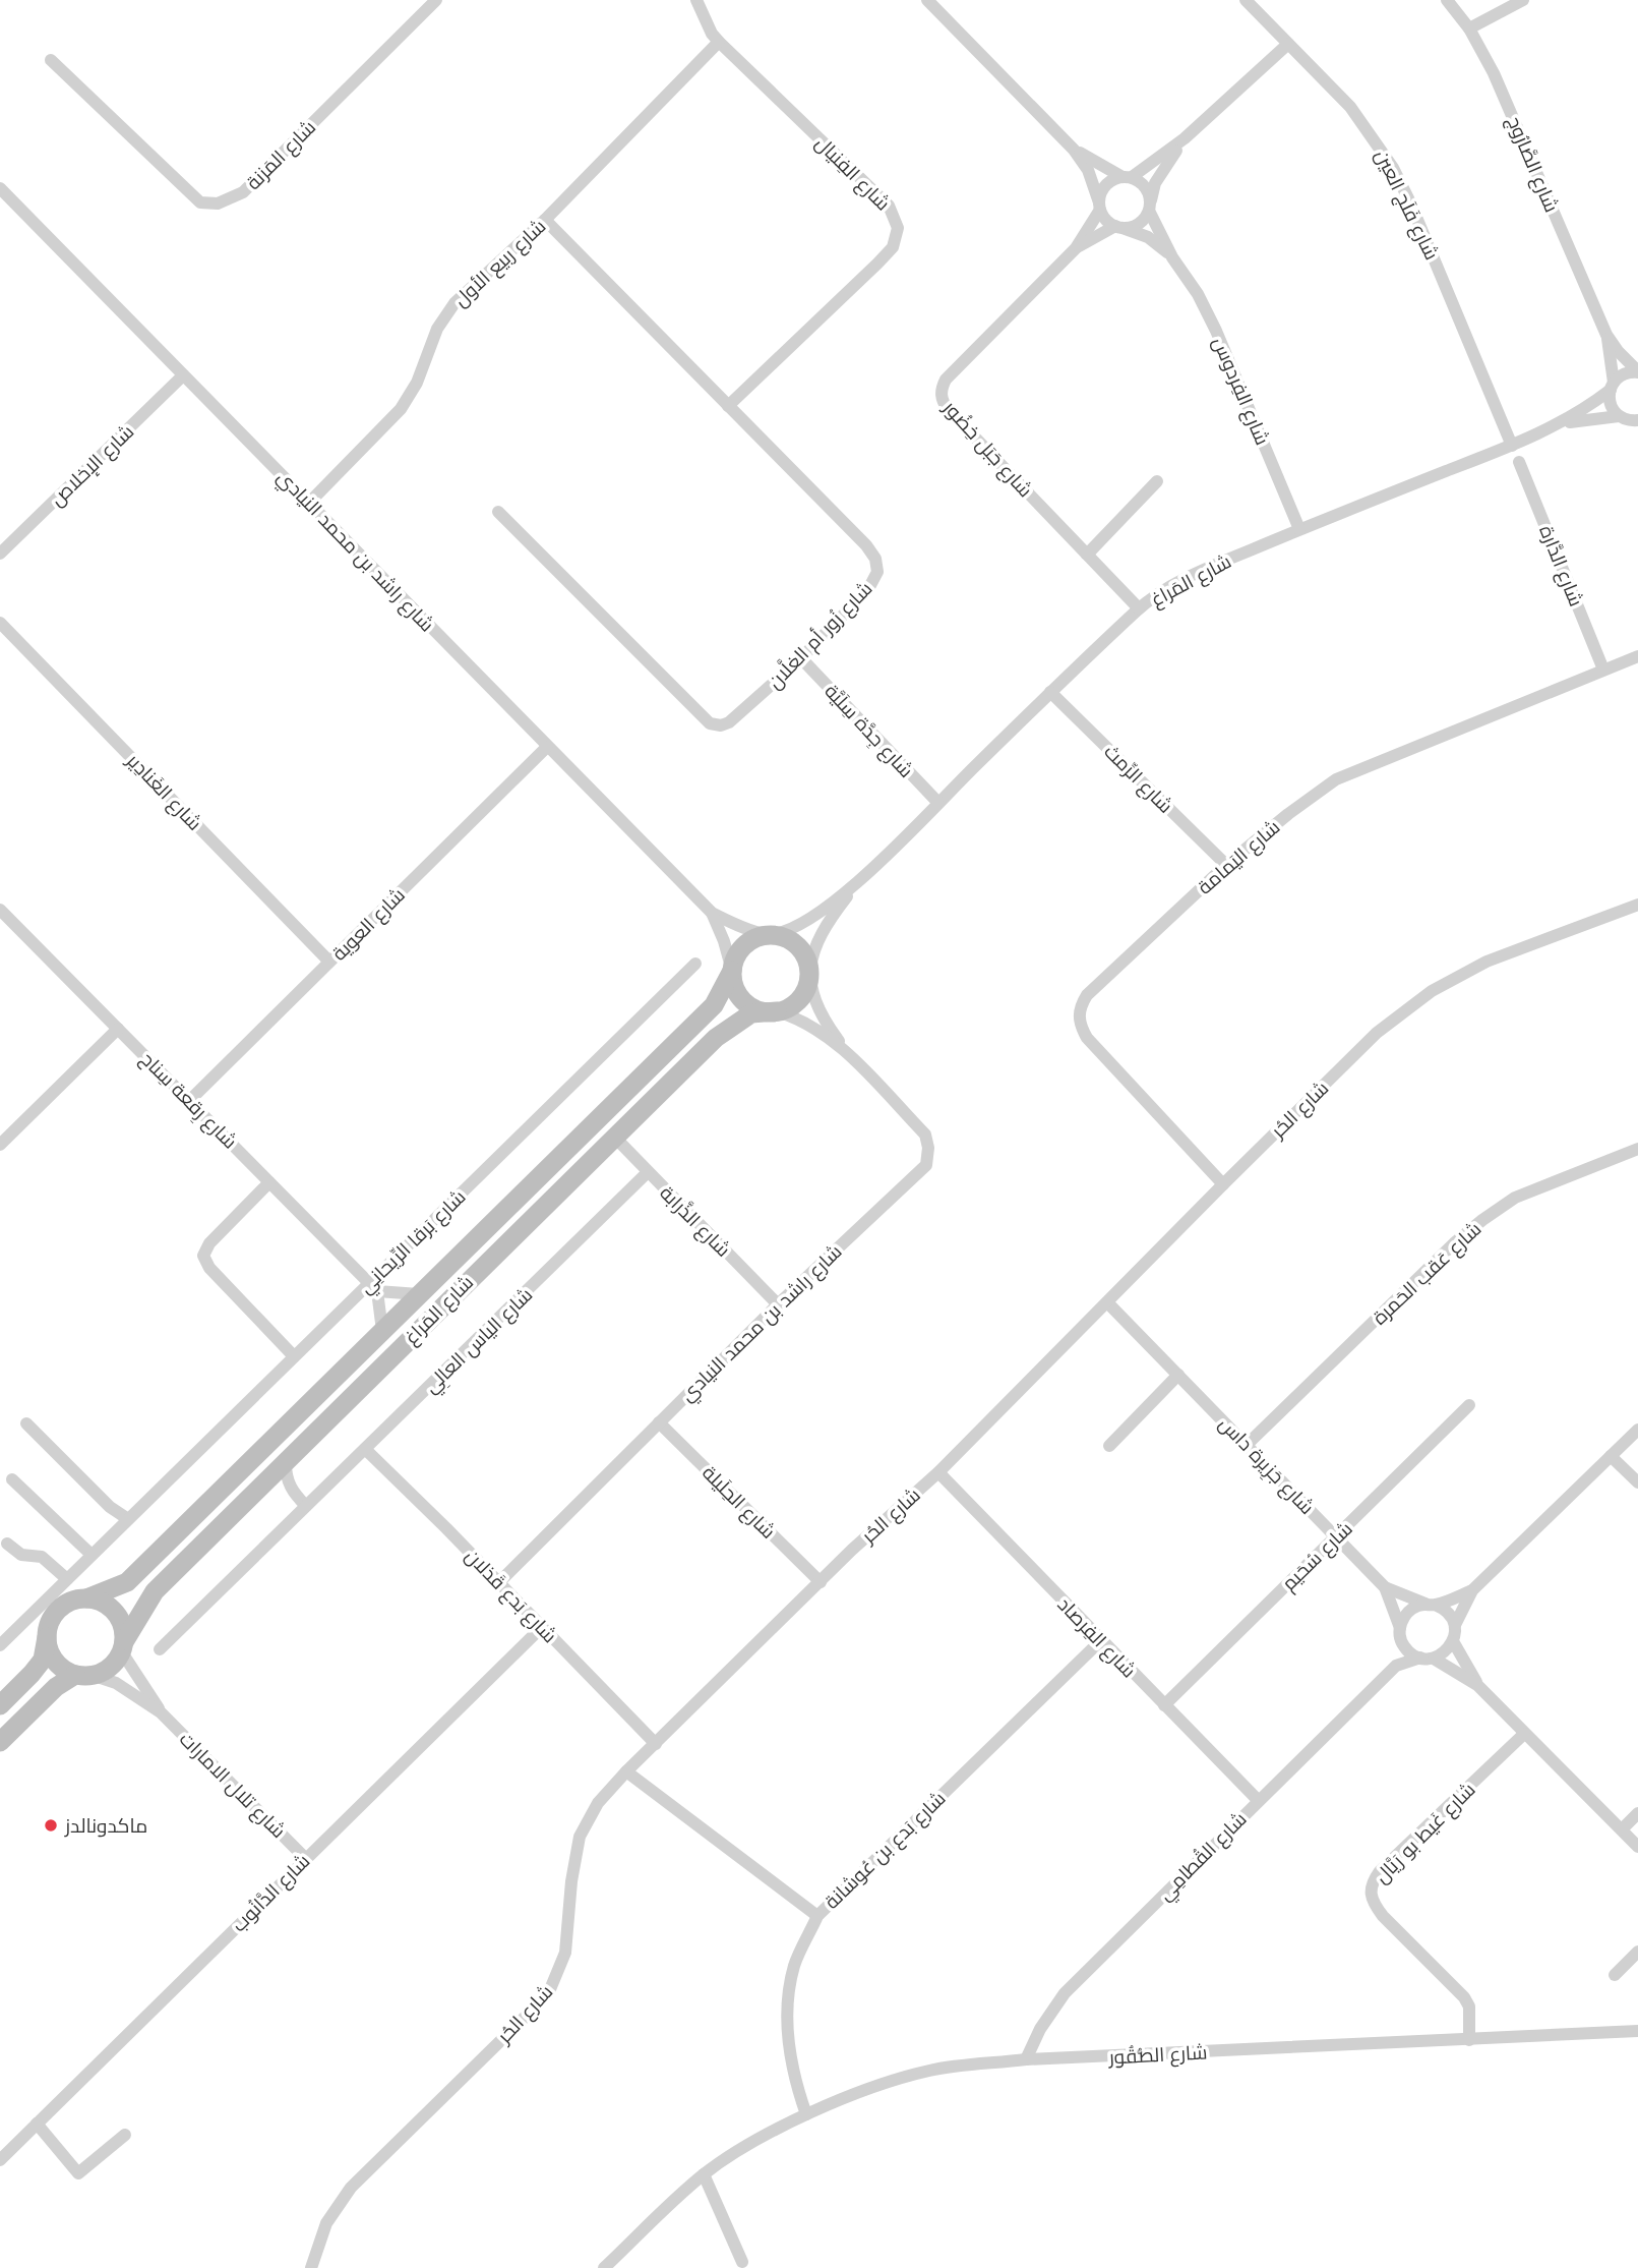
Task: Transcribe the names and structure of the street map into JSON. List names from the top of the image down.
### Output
{
  "streets": {
    "street": [
      "شارع المَزنة",
      "شارع الصَّارُوج",
      "شارع الفِنيال",
      "شارع فَلَج العين",
      "شارع ربيع الأول",
      "شارع الفِردوس",
      "شارع جَبَل خِضُور",
      "شارع الإخلاص",
      "شارع راشد بن محمد النيادي",
      "شارع الدَّارة",
      "شارع المَراغ",
      "شارع زُور أم الغلَّان",
      "شارع جِدَّة سِلَيَّة",
      "شارع الرِّمث",
      "شارع الغَنادِير",
      "شارع اليَمامة",
      "شارع العوية",
      "شارع رِقعة سِناح",
      "شارع الحُر",
      "شارع الذَّرابة",
      "شارع بَرقا الرِّيحانِي",
      "شارع عَقب الحَمرة",
      "شارع الياس العالِي",
      "شارع جَزِيرة داس",
      "شارع الحِلَيلة",
      "شارع سُحَيم",
      "شارع بَدع قَذلان",
      "شارع الفِرصاد",
      "شارع تلال الامارات",
      "شارع غَيط بو رَيَّال",
      "شارع بَدع بن عُوشانة",
      "شارع القُطامِي",
      "شارع الدَّانُوب",
      "شارع الصُّقُور"
    ]
  },
  "crossings": [
    ["شارع الصَّارُوج", "شارع المَراغ"],
    ["شارع الفِنيال", "شارع ربيع الأول"],
    ["شارع الفِنيال", "شارع زُور أم الغلَّان"],
    ["شارع فَلَج العين", "شارع المَراغ"],
    ["شارع ربيع الأول", "شارع راشد بن محمد النيادي"],
    ["شارع ربيع الأول", "شارع زُور أم الغلَّان"],
    ["شارع الفِردوس", "شارع جَبَل خِضُور"],
    ["شارع الفِردوس", "شارع المَراغ"],
    ["شارع جَبَل خِضُور", "شارع المَراغ"],
    ["شارع الإخلاص", "شارع راشد بن محمد النيادي"],
    ["شارع راشد بن محمد النيادي", "شارع المَراغ"],
    ["شارع راشد بن محمد النيادي", "شارع العوية"],
    ["شارع راشد بن محمد النيادي", "شارع الذَّرابة"],
    ["شارع راشد بن محمد النيادي", "شارع الحِلَيلة"],
    ["شارع راشد بن محمد النيادي", "شارع بَدع قَذلان"],
    ["شارع الدَّارة", "شارع اليَمامة"],
    ["شارع المَراغ", "شارع جِدَّة سِلَيَّة"],
    ["شارع المَراغ", "شارع الرِّمث"],
    ["شارع المَراغ", "شارع الذَّرابة"],
    ["شارع المَراغ", "شارع تلال الامارات"],
    ["شارع زُور أم الغلَّان", "شارع جِدَّة سِلَيَّة"],
    ["شارع الرِّمث", "شارع اليَمامة"],
    ["شارع الغَنادِير", "شارع العوية"],
    ["شارع اليَمامة", "شارع الحُر"],
    ["شارع العوية", "شارع رِقعة سِناح"],
    ["شارع رِقعة سِناح", "شارع بَرقا الرِّيحانِي"],
    ["شارع الحُر", "شارع جَزِيرة داس"],
    ["شارع الحُر", "شارع الحِلَيلة"],
    ["شارع الحُر", "شارع بَدع قَذلان"],
    ["شارع الحُر", "شارع الفِرصاد"],
    ["شارع الذَّرابة", "شارع الياس العالِي"],
    ["شارع عَقب الحَمرة", "شارع جَزِيرة داس"],
    ["شارع الياس العالِي", "شارع بَدع قَذلان"],
    ["شارع جَزِيرة داس", "شارع سُحَيم"],
    ["شارع جَزِيرة داس", "شارع القُطامِي"],
    ["شارع سُحَيم", "شارع الفِرصاد"],
    ["شارع بَدع قَذلان", "شارع الدَّانُوب"],
    ["شارع الفِرصاد", "شارع بَدع بن عُوشانة"],
    ["شارع الفِرصاد", "شارع القُطامِي"],
    ["شارع تلال الامارات", "شارع الدَّانُوب"],
    ["شارع غَيط بو رَيَّال", "شارع الصُّقُور"],
    ["شارع بَدع بن عُوشانة", "شارع الصُّقُور"],
    ["شارع القُطامِي", "شارع الصُّقُور"]
  ],
  "places": ["ماكدونالدز"]
}
